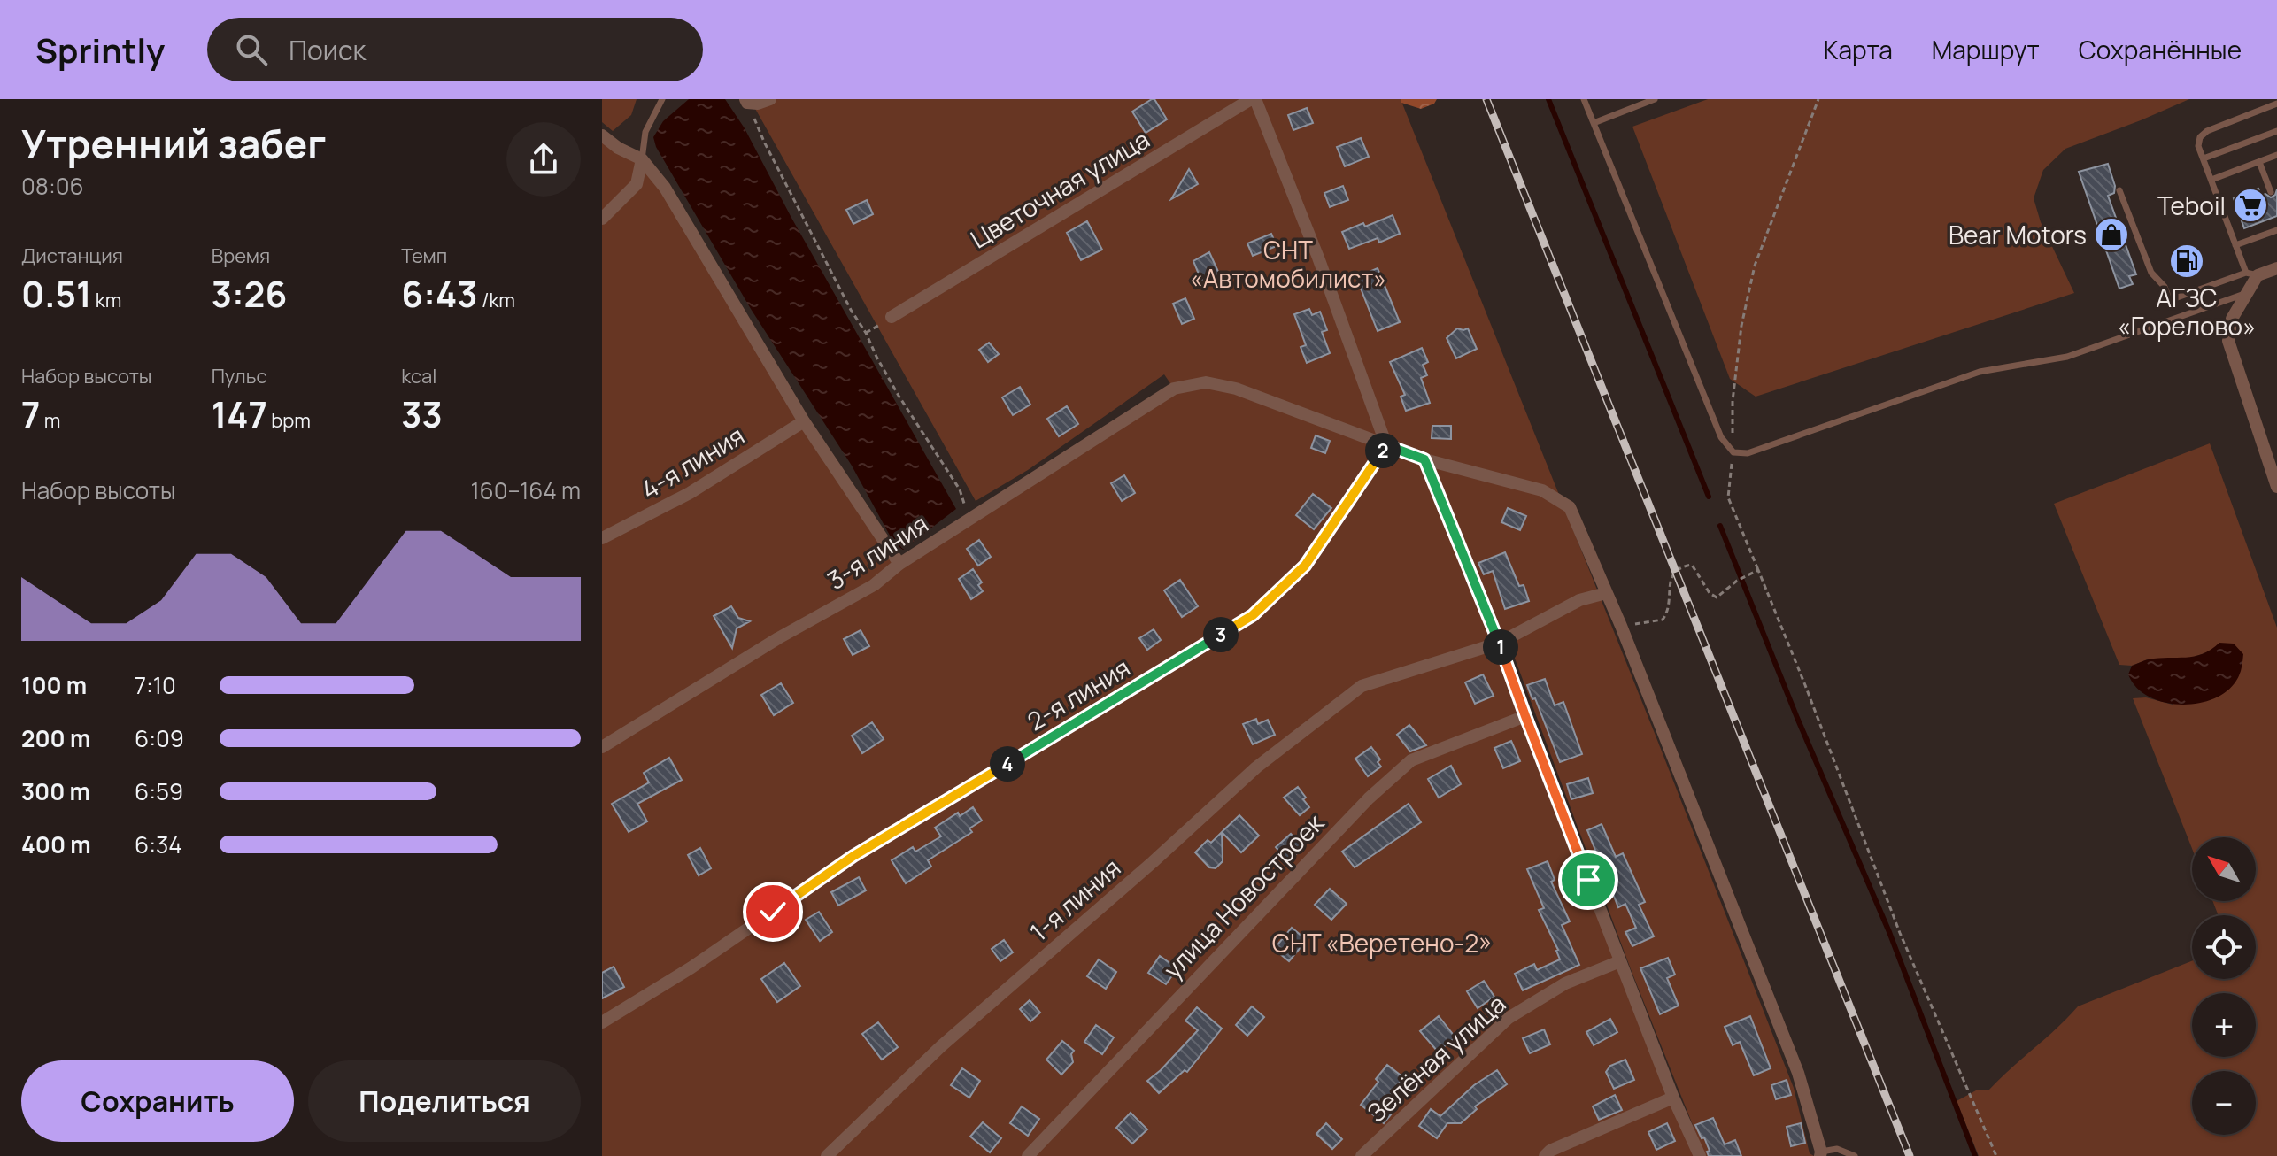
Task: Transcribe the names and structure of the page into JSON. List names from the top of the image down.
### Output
{
  "streets": {
    "street": [
      "Цветочная улица",
      "4-я линия",
      "3-я линия",
      "2-я линия",
      "улица Новостроек",
      "1-я линия",
      "Зелёная улица"
    ]
  },
  "crossings": [
    ["3-я линия", "2-я линия"]
  ],
  "parks": ["СНТ «Автомобилист»", "СНТ «Веретено-2»"],
  "places": {
    "supermarket": ["Teboil"],
    "shop": ["Bear Motors"],
    "fuel station": ["АГЗС «Горелово»"]
  },
  "north": "top left",
  "page": {
    "header": "Sprintly",
    "search": "Поиск",
    "nav": ["Карта", "Маршрут", "Сохранённые"],
    "heading": ["Утренний забег", "08:06"],
    "stats": [
      ["Дистанция", "0.51 km"],
      ["Время", "3:26"],
      ["Темп", "6:43 /km"],
      ["Набор высоты", "7 m"],
      ["Пульс", "147 bpm"],
      ["kcal", "33"]
    ],
    "pins": [
      "2",
      "3",
      "1",
      "4"
    ],
    "chart": ["Набор высоты", "160–164 m"],
    "list": [
      {
        "name": "100 m",
        "note": "7:10"
      },
      {
        "name": "200 m",
        "note": "6:09"
      },
      {
        "name": "300 m",
        "note": "6:59"
      },
      {
        "name": "400 m",
        "note": "6:34"
      }
    ],
    "map_buttons": ["+", "−"],
    "buttons": ["Сохранить", "Поделиться"]
  }
}
